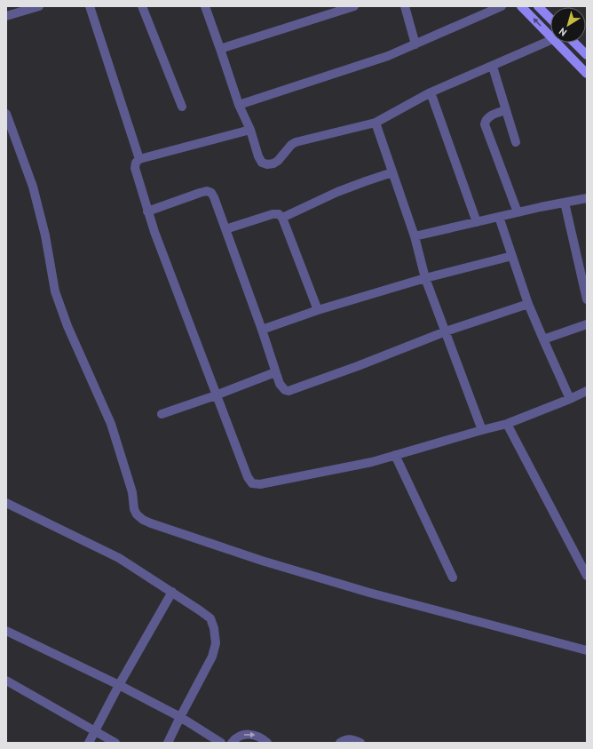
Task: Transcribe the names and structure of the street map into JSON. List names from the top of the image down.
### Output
{
  "north": "bottom left"
}
